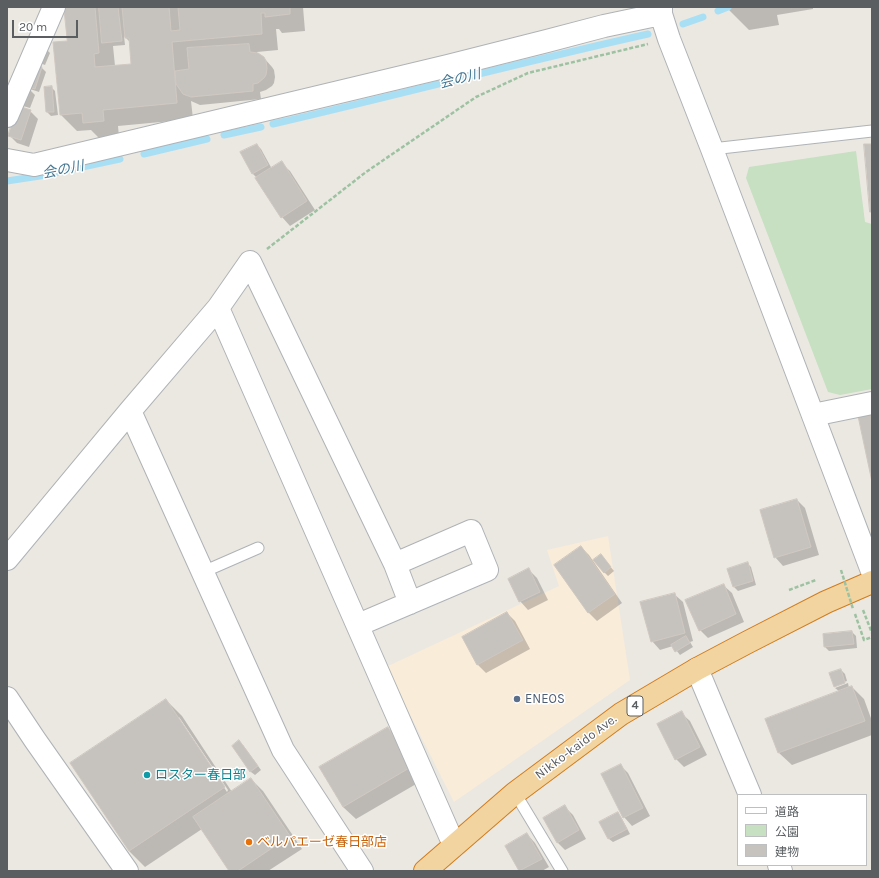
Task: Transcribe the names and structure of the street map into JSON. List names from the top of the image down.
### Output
{
  "streets": {
    "highway": ["4", "Nikko-kaido Ave."]
  },
  "water": ["会の川"],
  "places": ["ENEOS", "ロスター春日部", "ベルパエーゼ春日部店"],
  "legend": ["道路", "公園", "建物"],
  "scale_bar": "20 m"
}
